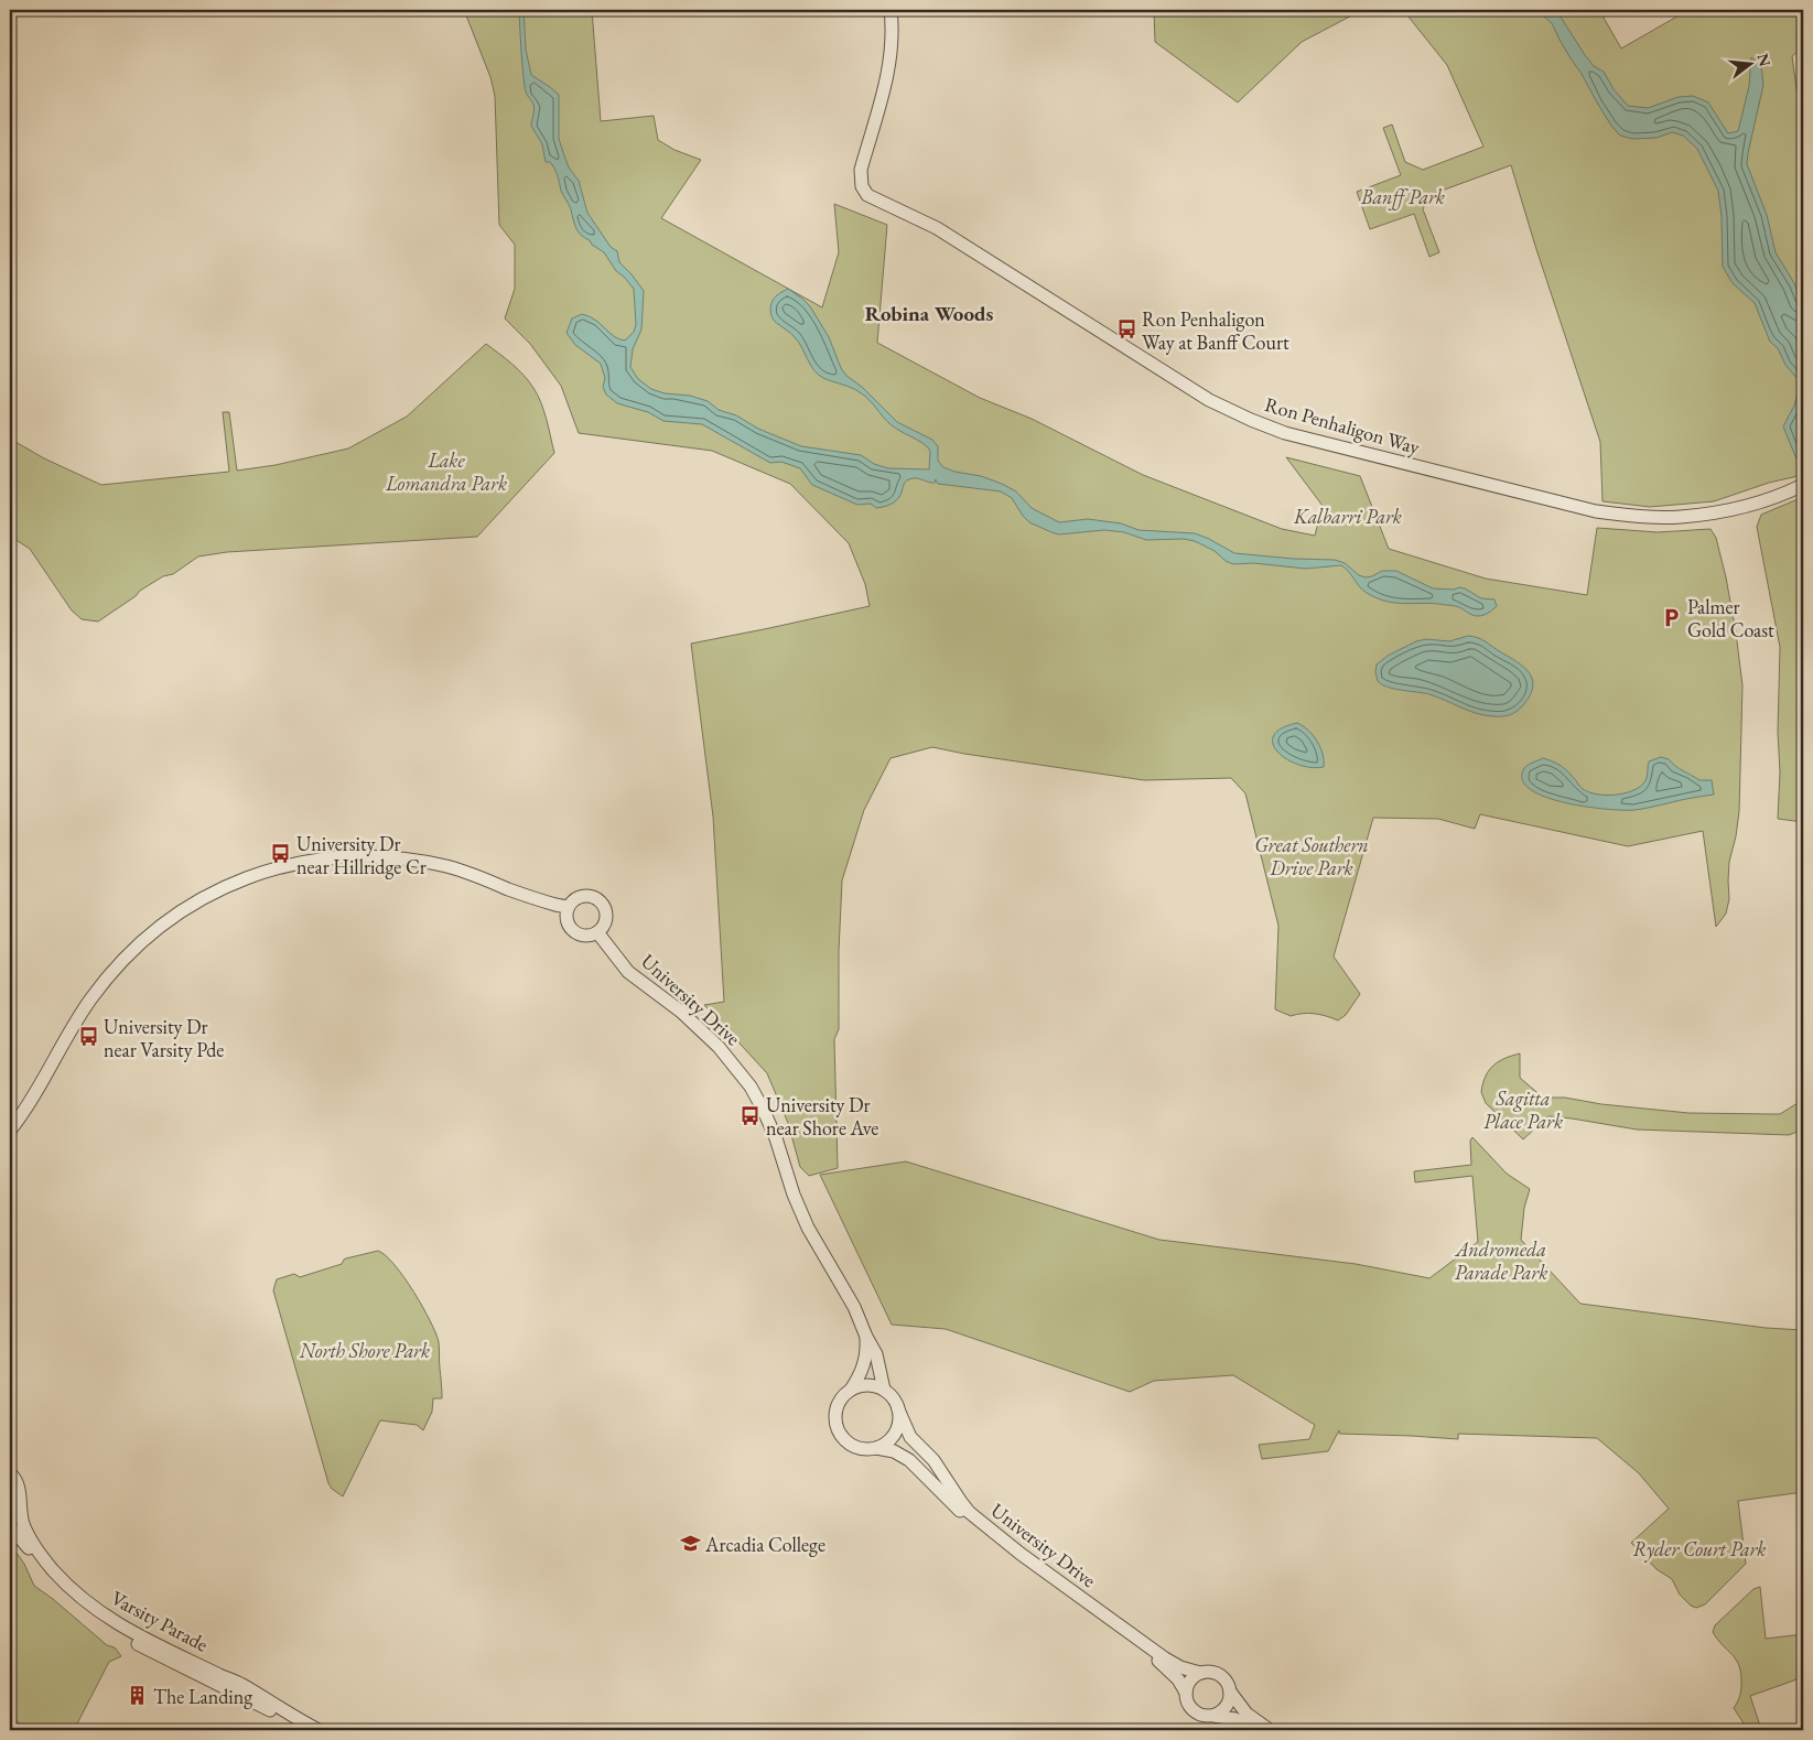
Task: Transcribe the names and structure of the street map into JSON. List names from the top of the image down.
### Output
{
  "streets": {
    "street": ["Ron Penhaligon Way", "University Drive", "Varsity Parade"]
  },
  "districts": ["Robina Woods"],
  "parks": [
    "Banff Park",
    "Lake Lomandra Park",
    "Kalbarri Park",
    "Great Southern Drive Park",
    "Sagitta Place Park",
    "Andromeda Parade Park",
    "North Shore Park",
    "Ryder Court Park"
  ],
  "places": {
    "bus stop": [
      "Ron Penhaligon Way at Banff Court",
      "University Dr near Hillridge Cr",
      "University Dr near Varsity Pde",
      "University Dr near Shore Ave"
    ],
    "parking": ["Palmer Gold Coast"],
    "school or university": ["Arcadia College"],
    "building": ["The Landing"]
  },
  "north": "right"
}
